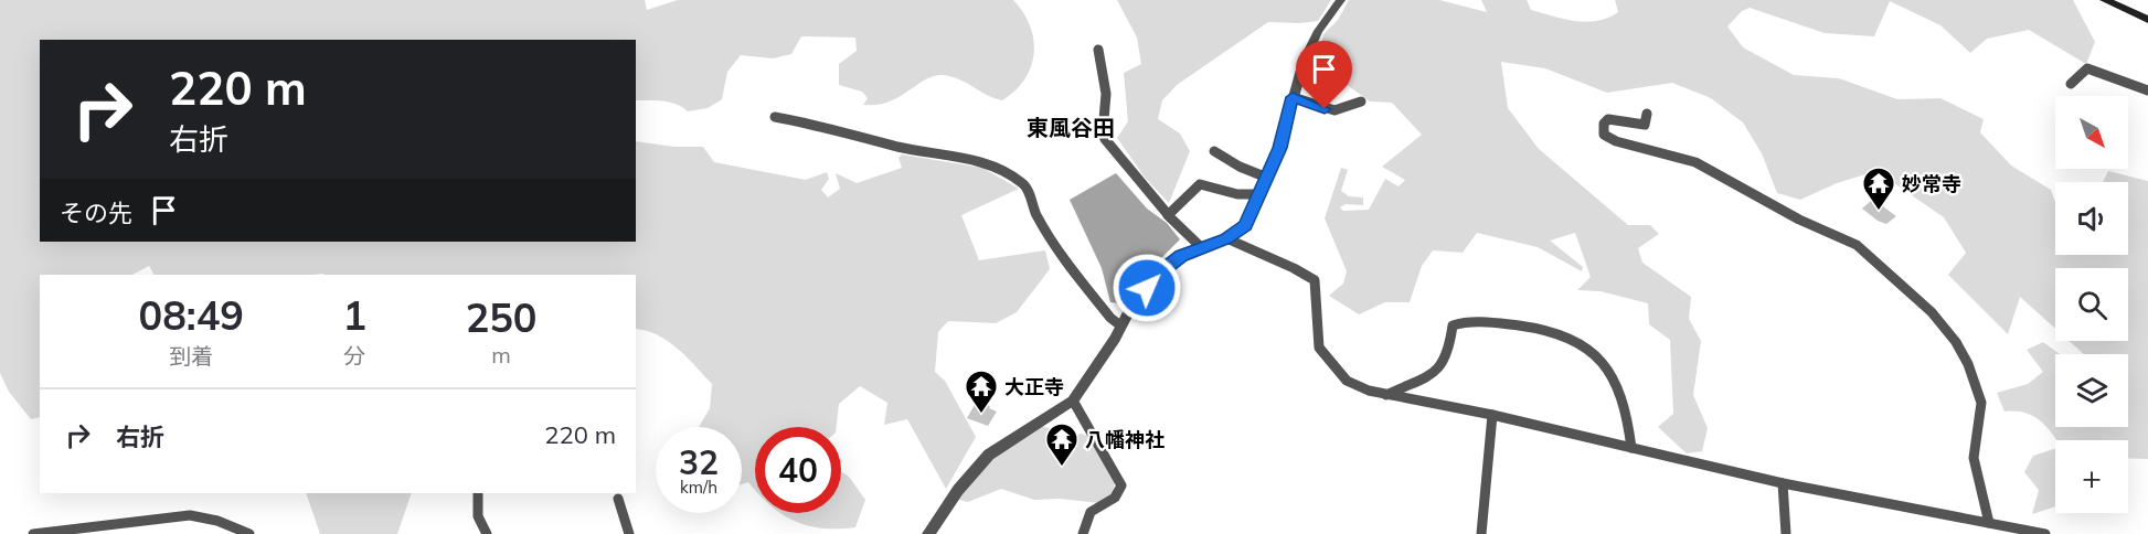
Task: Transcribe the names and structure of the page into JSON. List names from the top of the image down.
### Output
{
  "districts": ["東風谷田"],
  "places": {
    "temple": ["妙常寺", "大正寺", "八幡神社"]
  },
  "north": "bottom right",
  "page": {
    "turn": ["220 m", "右折"],
    "map_buttons": "+",
    "then": "その先",
    "eta": [
      "08:49",
      "到着",
      "1",
      "分",
      "250",
      "m"
    ],
    "list": [
      {
        "name": "右折",
        "value": "220 m"
      }
    ],
    "speed": "32 km/h",
    "limit": "40"
  }
}
